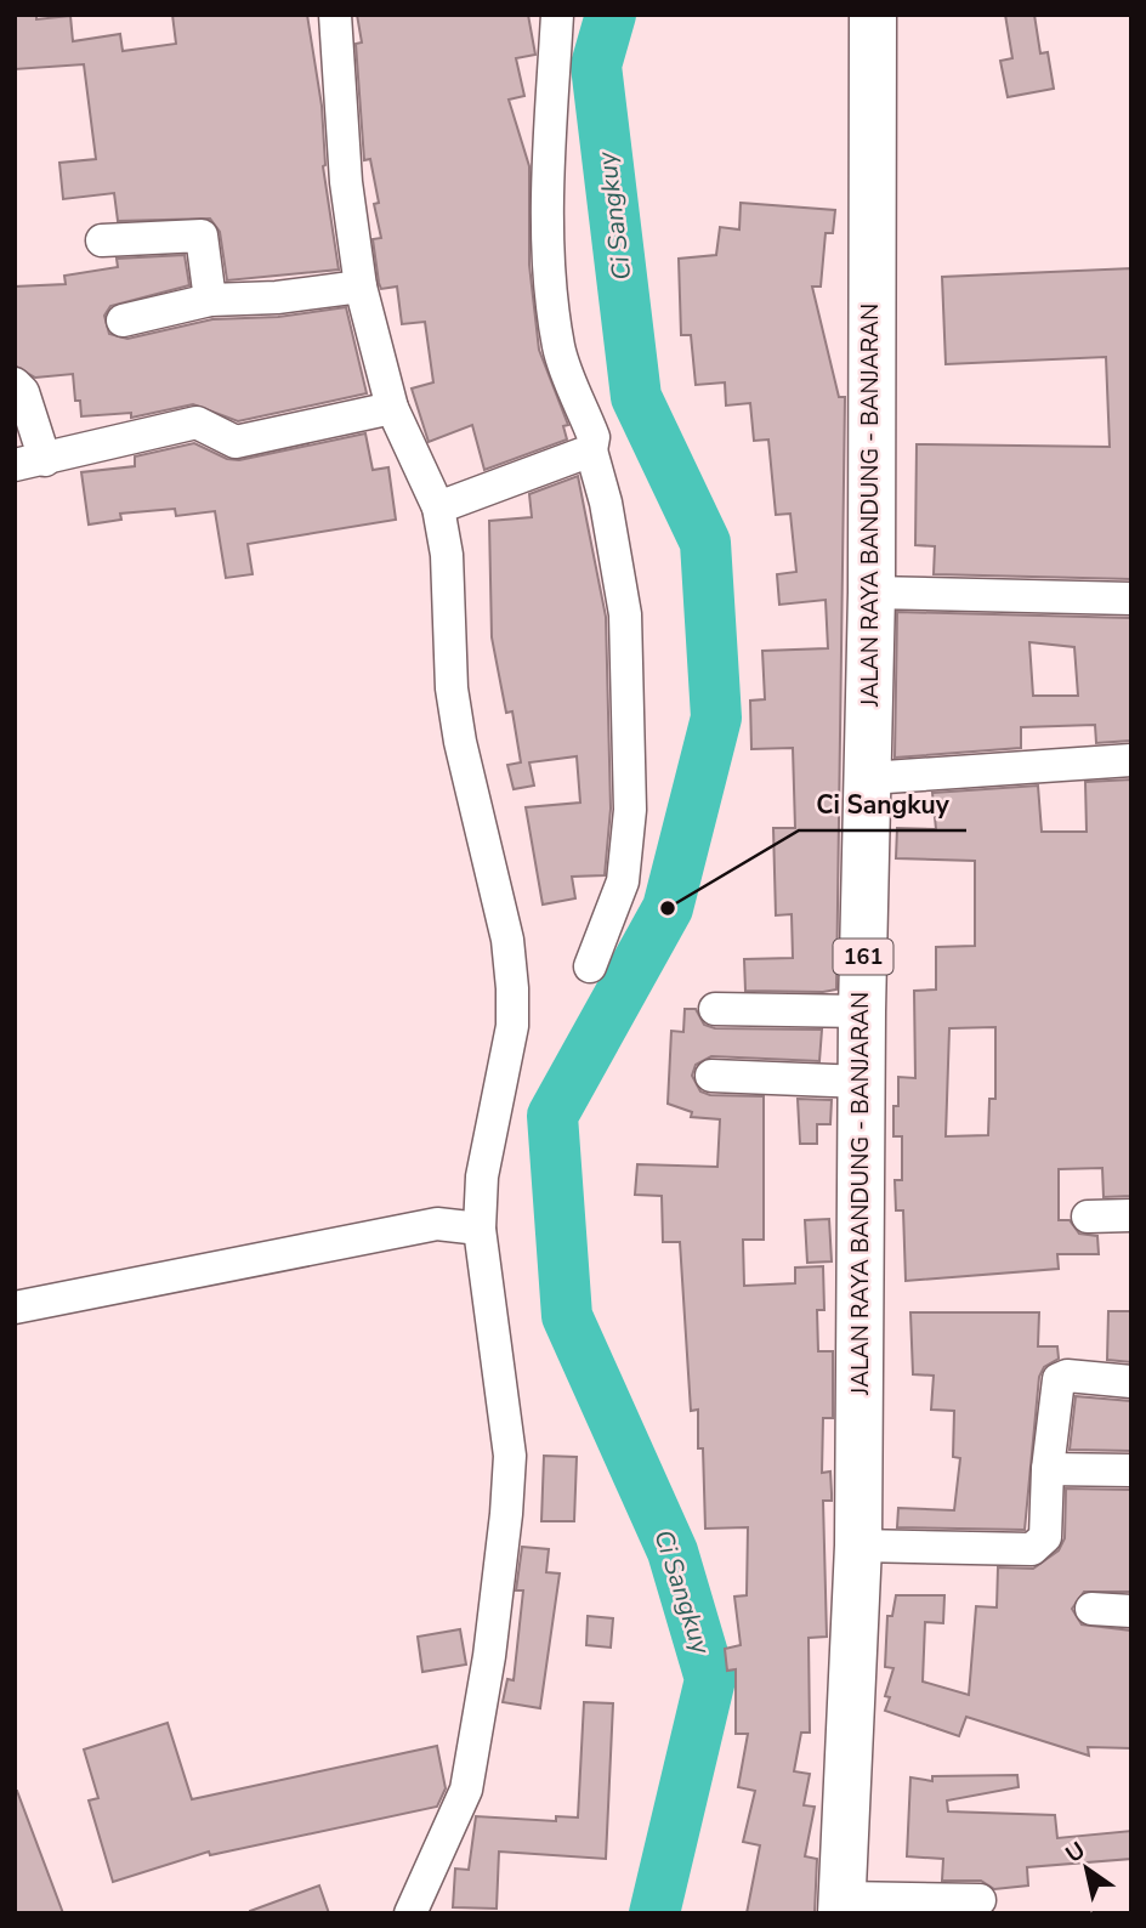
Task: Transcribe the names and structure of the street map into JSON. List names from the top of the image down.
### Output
{
  "streets": {
    "main road": ["JALAN RAYA BANDUNG - BANJARAN", "161"]
  },
  "water": ["Ci Sangkuy"],
  "places": ["Ci Sangkuy"],
  "north": "top left"
}
